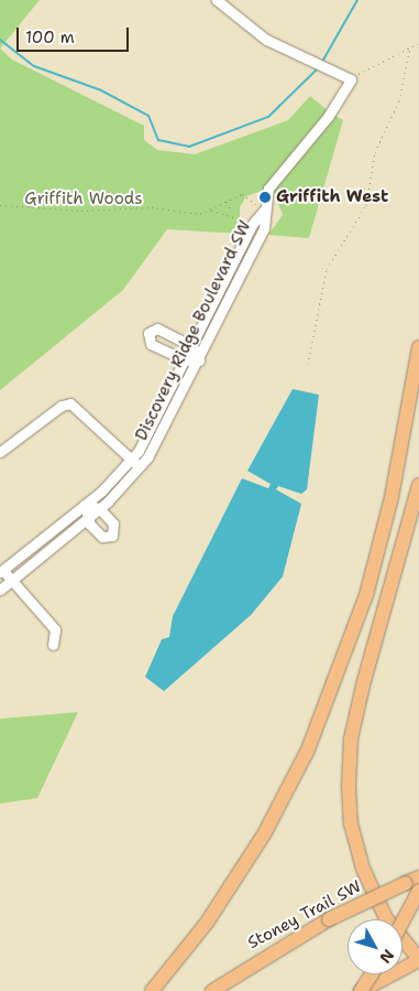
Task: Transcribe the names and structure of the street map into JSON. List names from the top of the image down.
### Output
{
  "streets": {
    "highway": ["Stoney Trail SW"],
    "street": ["Discovery Ridge Boulevard SW"]
  },
  "parks": ["Griffith Woods"],
  "places": ["Griffith West"],
  "scale_bar": "100 m",
  "north": "bottom right"
}
